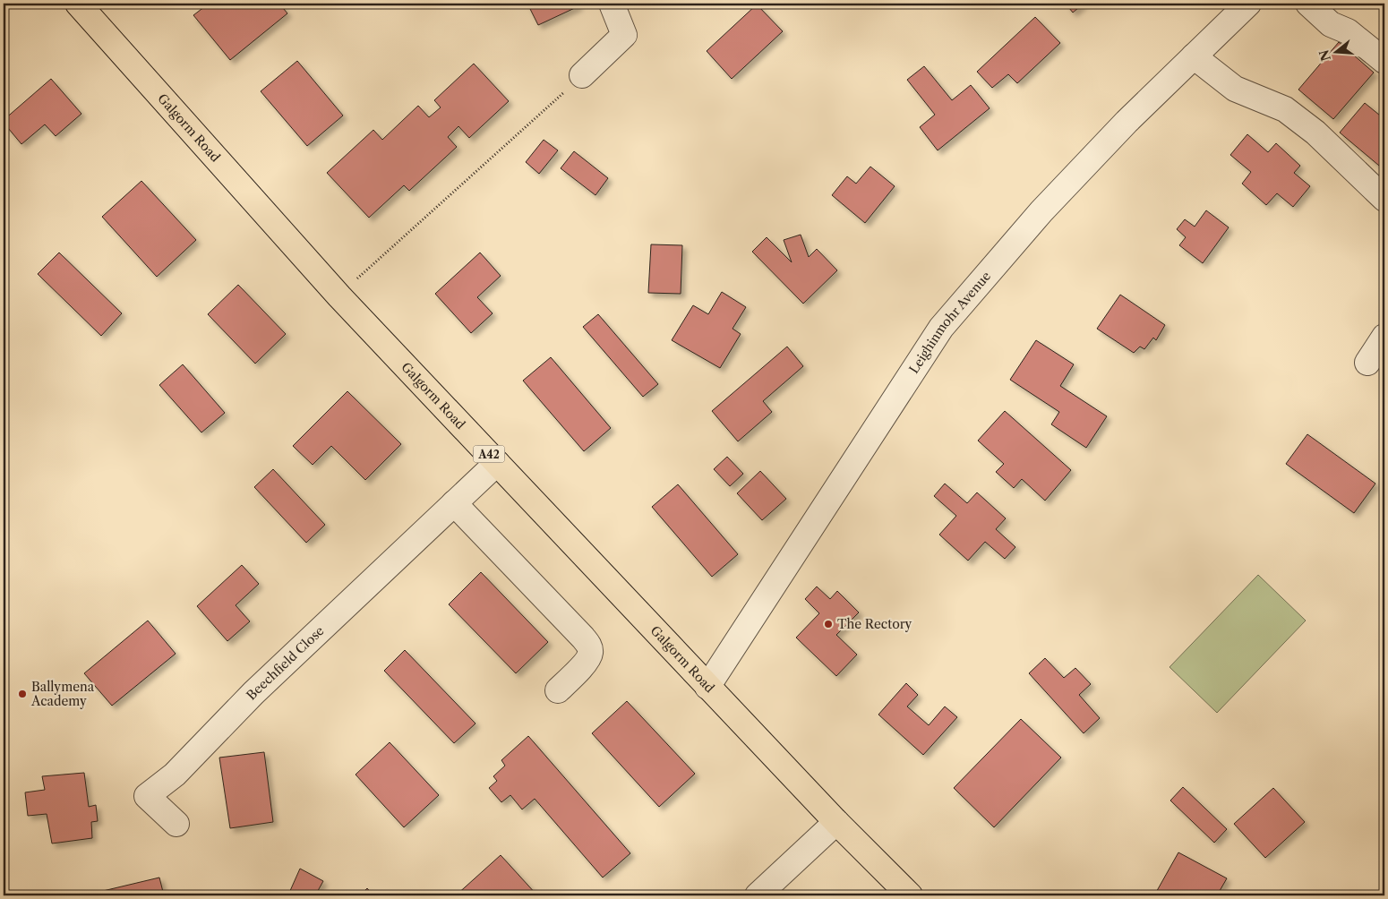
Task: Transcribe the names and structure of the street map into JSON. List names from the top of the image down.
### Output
{
  "streets": {
    "main road": ["Galgorm Road", "A42"],
    "street": ["Leighinmohr Avenue", "Beechfield Close"]
  },
  "crossings": [
    ["Galgorm Road", "Leighinmohr Avenue"],
    ["Galgorm Road", "Beechfield Close"]
  ],
  "places": ["The Rectory", "Ballymena Academy"],
  "north": "left"
}
